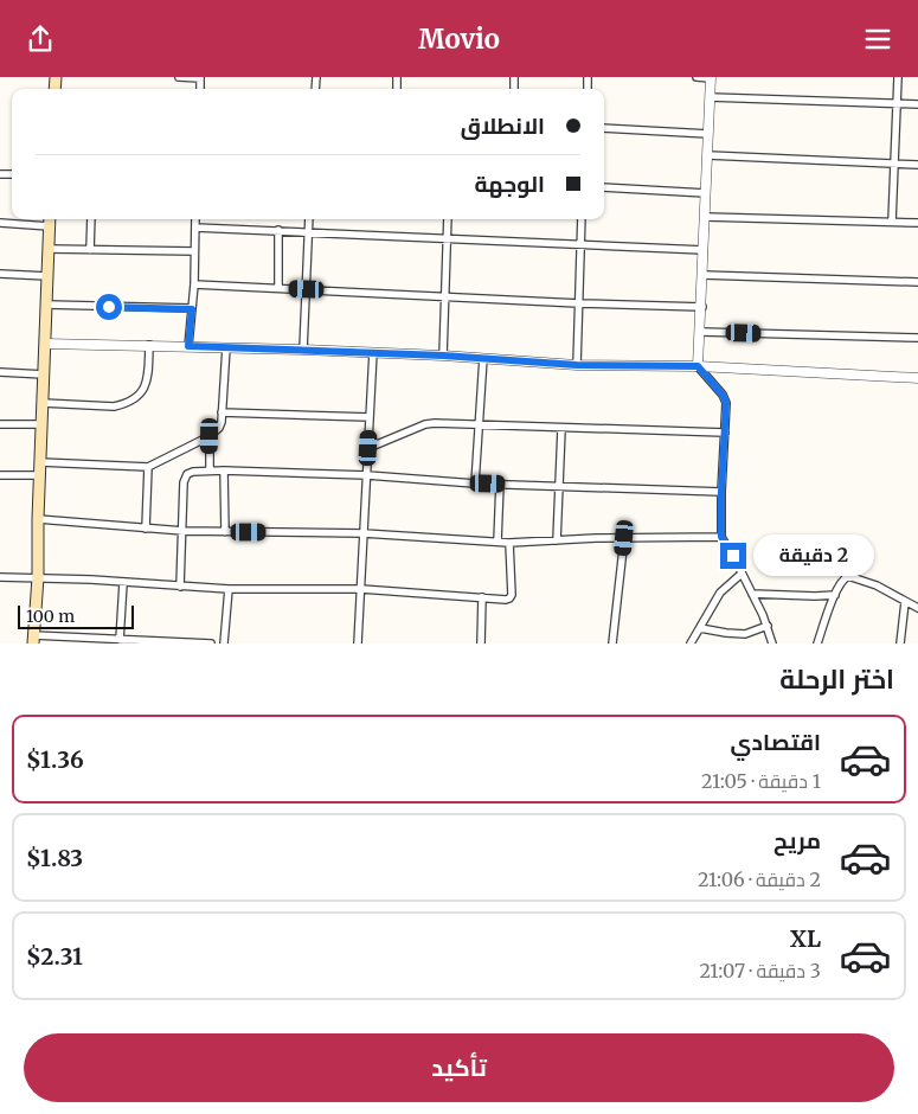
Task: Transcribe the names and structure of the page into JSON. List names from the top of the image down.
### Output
{
  "scale_bar": "100 m",
  "page": {
    "header": "Movio",
    "banner": ["الانطلاق", "الوجهة"],
    "bubble": "2 دقيقة",
    "scale": "100 m",
    "heading": "اختر الرحلة",
    "list": [
      {
        "name": "اقتصادي",
        "note": "1 دقيقة · 21:05",
        "value": "$1.36"
      },
      {
        "name": "مريح",
        "note": "2 دقيقة · 21:06",
        "value": "$1.83"
      },
      {
        "name": "XL",
        "note": "3 دقيقة · 21:07",
        "value": "$2.31"
      }
    ],
    "buttons": "تأكيد"
  }
}
